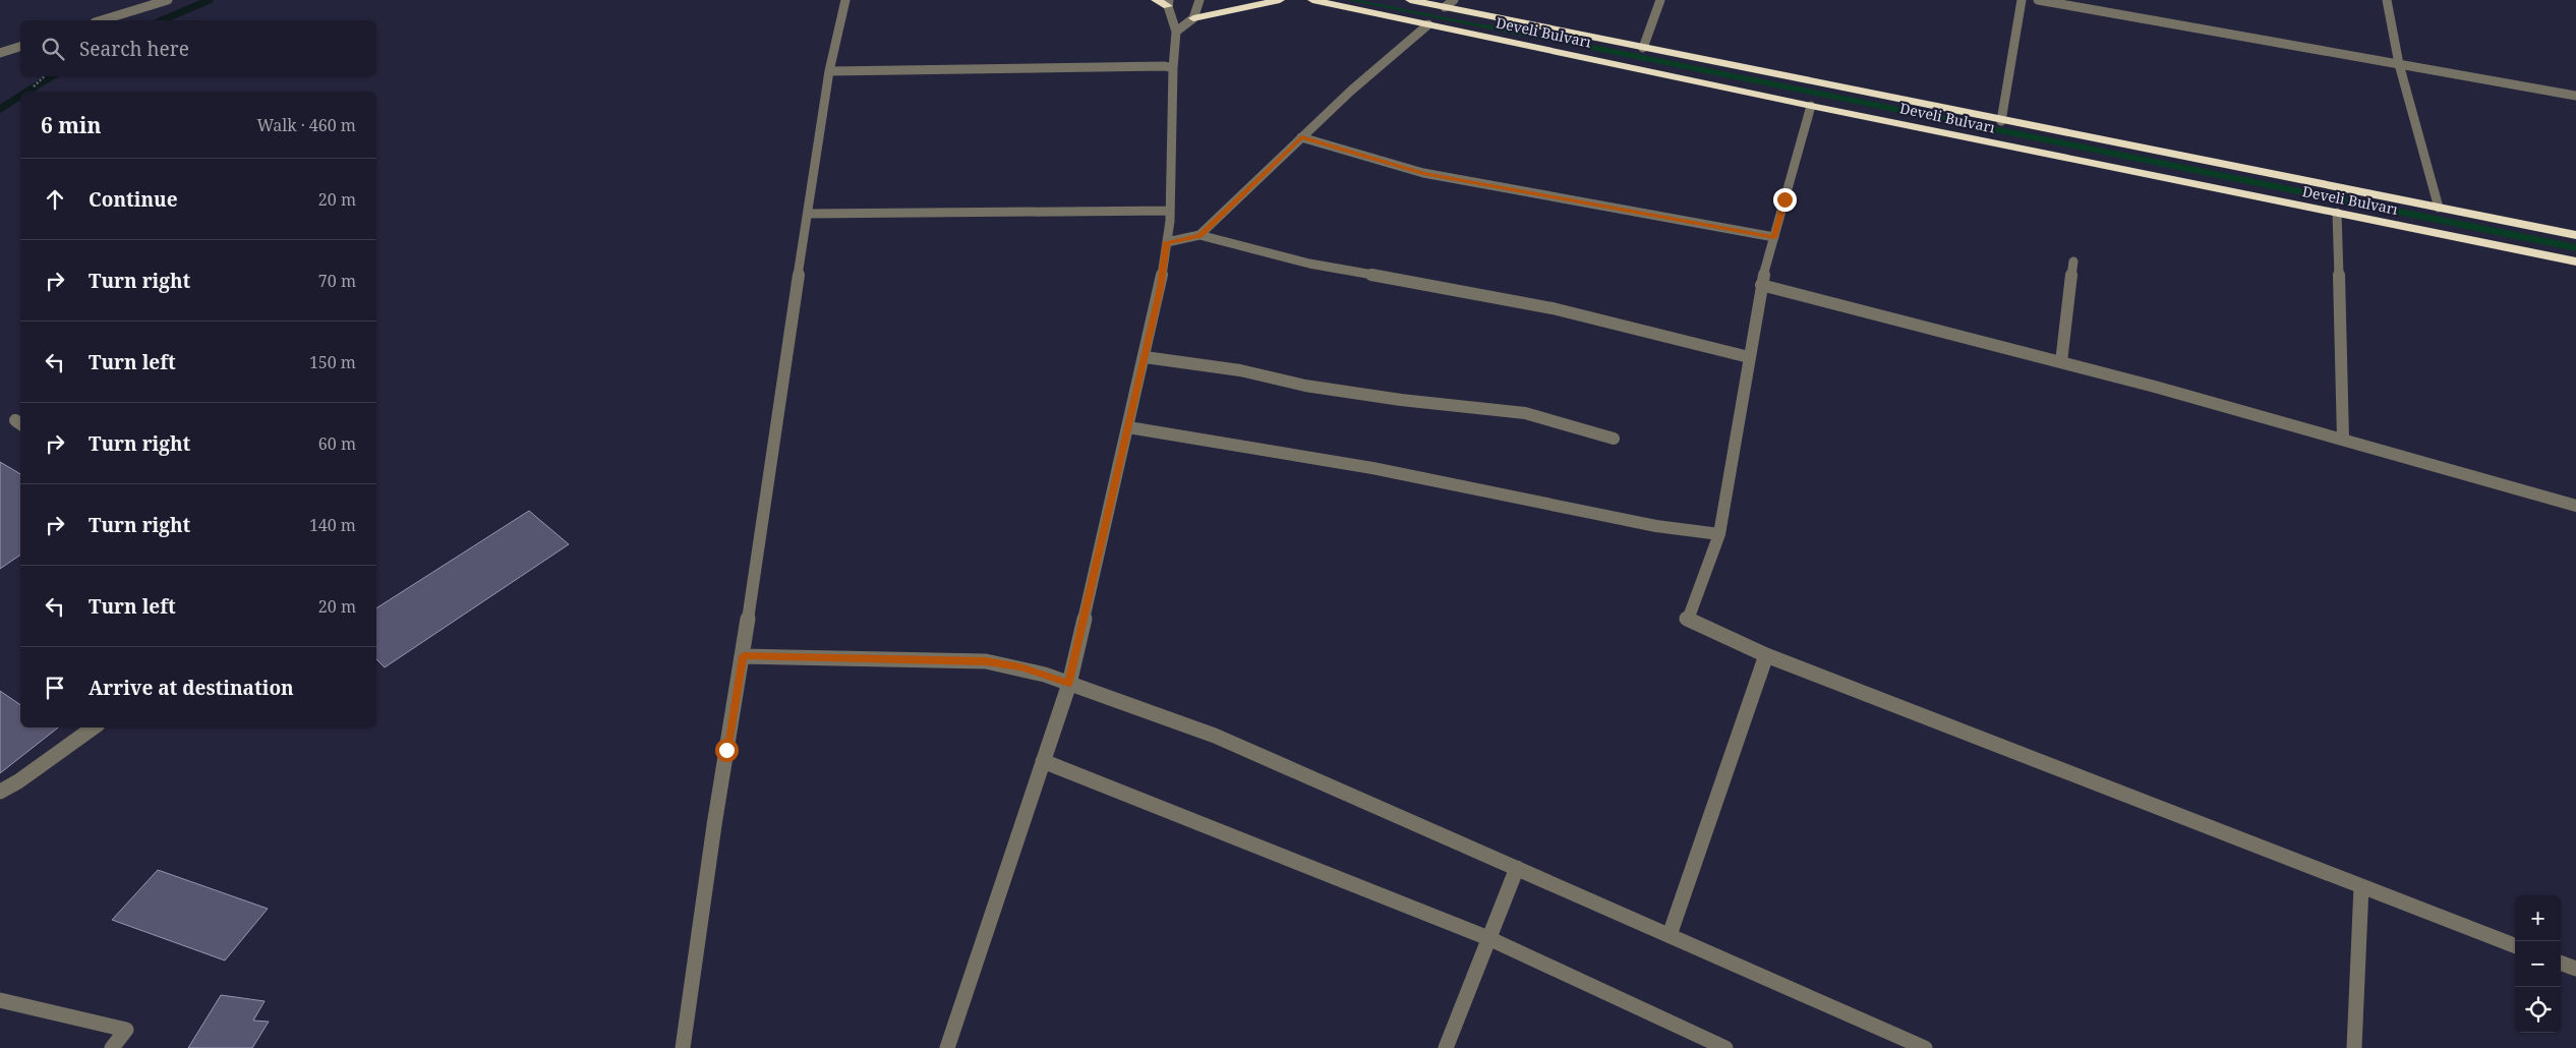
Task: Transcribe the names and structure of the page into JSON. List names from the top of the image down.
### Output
{
  "streets": {
    "highway": ["Develi Bulvarı"]
  },
  "page": {
    "search": "Search here",
    "heading": ["6 min", "Walk · 460 m"],
    "list": [
      ["Continue", "20 m"],
      ["Turn right", "70 m"],
      ["Turn left", "150 m"],
      ["Turn right", "60 m"],
      ["Turn right", "140 m"],
      ["Turn left", "20 m"],
      "Arrive at destination"
    ],
    "map_buttons": ["+", "−"]
  }
}
